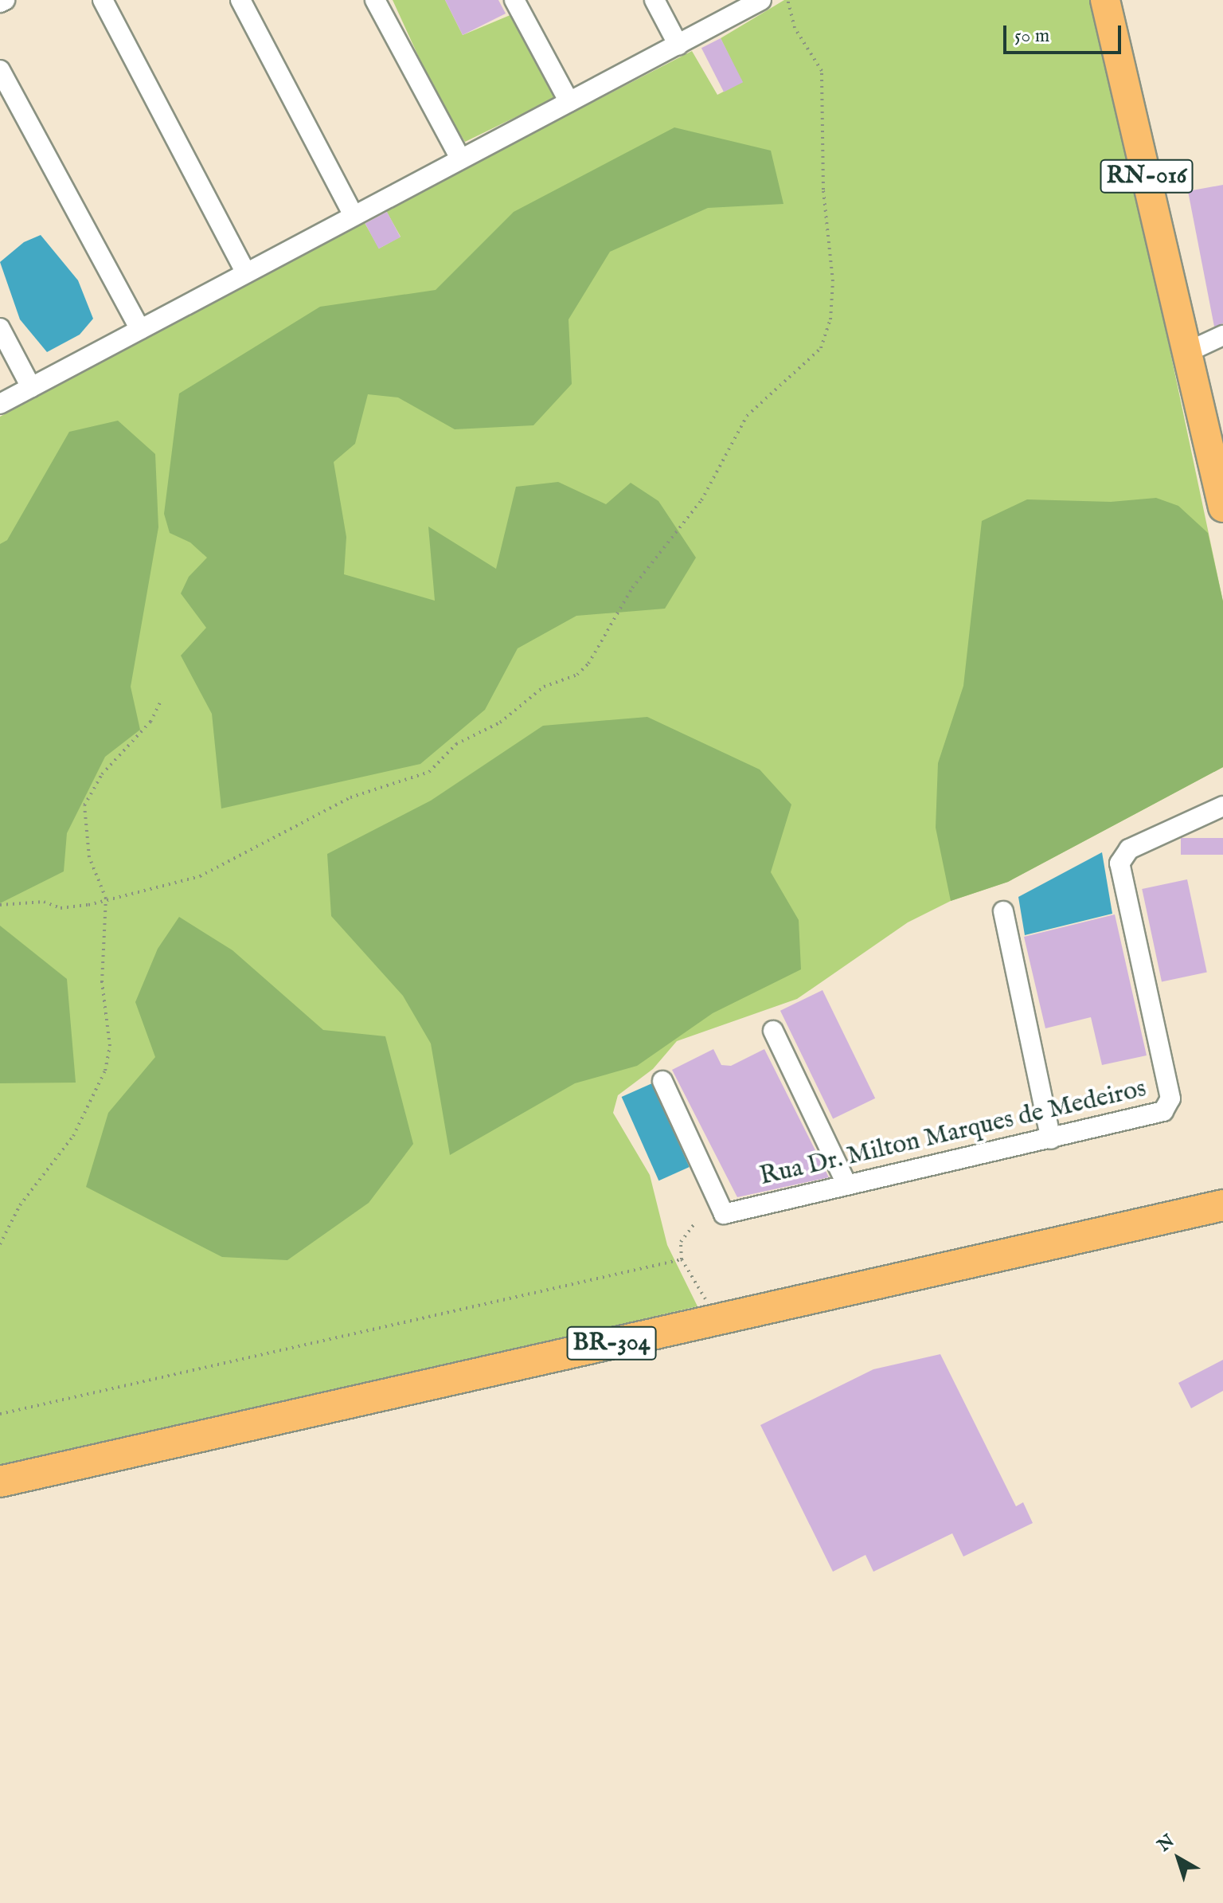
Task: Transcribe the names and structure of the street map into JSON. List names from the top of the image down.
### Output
{
  "streets": {
    "highway": ["BR-304"],
    "main road": ["RN-016"],
    "street": ["Rua Dr. Milton Marques de Medeiros"]
  },
  "scale_bar": "50 m",
  "north": "top left"
}
